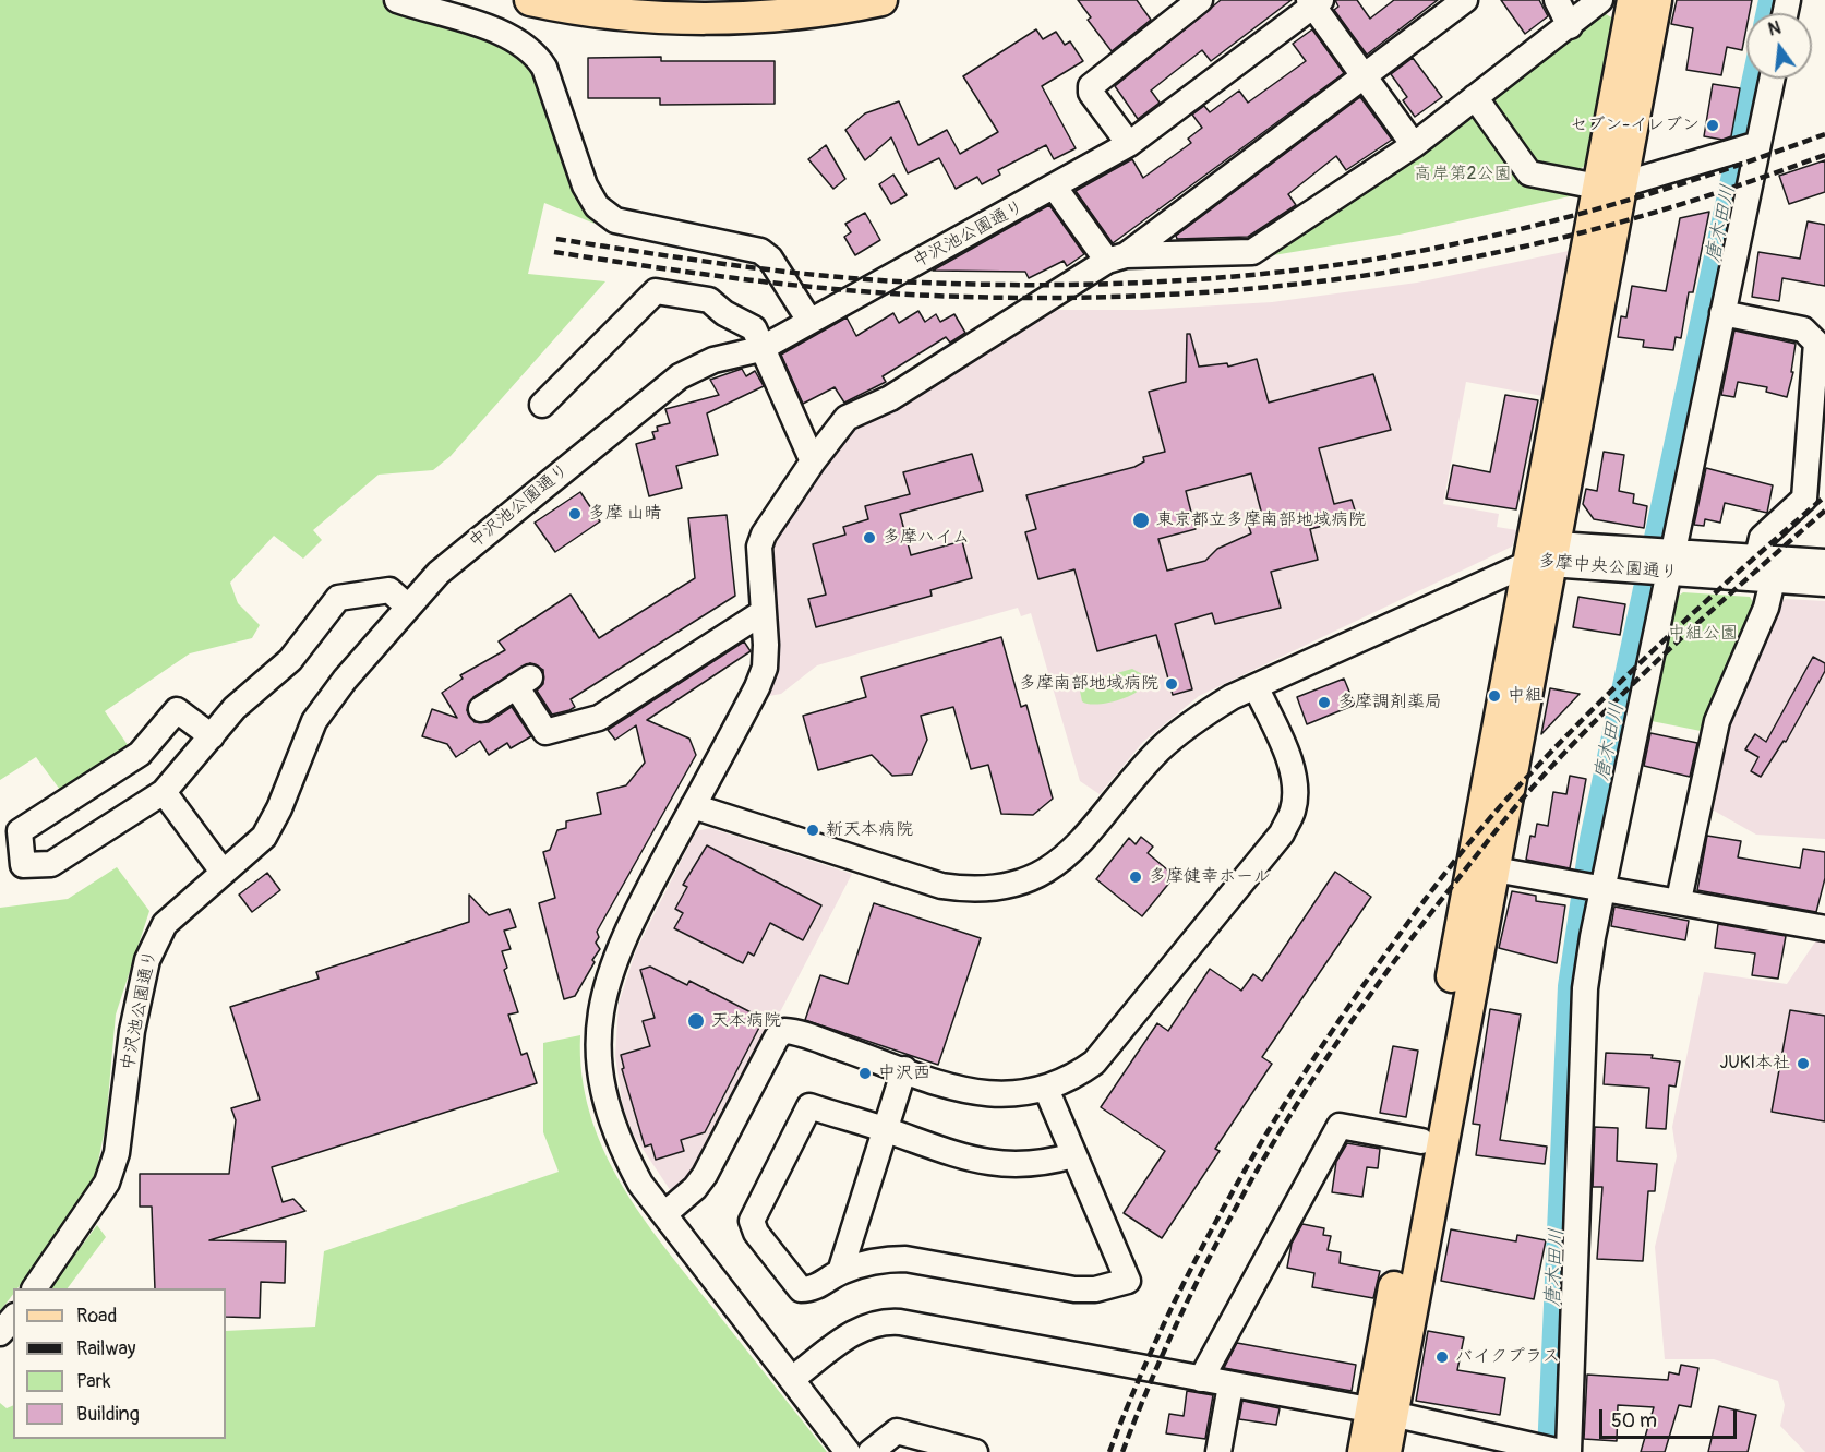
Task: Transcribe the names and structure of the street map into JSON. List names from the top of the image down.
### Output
{
  "streets": {
    "street": ["中沢池公園通り", "多摩中央公園通り"]
  },
  "water": ["唐木田川"],
  "parks": ["高岸第2公園", "中組公園"],
  "places": [
    "セブン-イレブン",
    "多摩 山晴",
    "東京都立多摩南部地域病院",
    "多摩ハイム",
    "多摩南部地域病院",
    "中組",
    "多摩調剤薬局",
    "新天本病院",
    "多摩健幸ホール",
    "天本病院",
    "JUKI本社",
    "中沢西",
    "バイクプラス"
  ],
  "legend": [
    "Road",
    "Railway",
    "Park",
    "Building"
  ],
  "scale_bar": "50 m",
  "north": "top"
}
